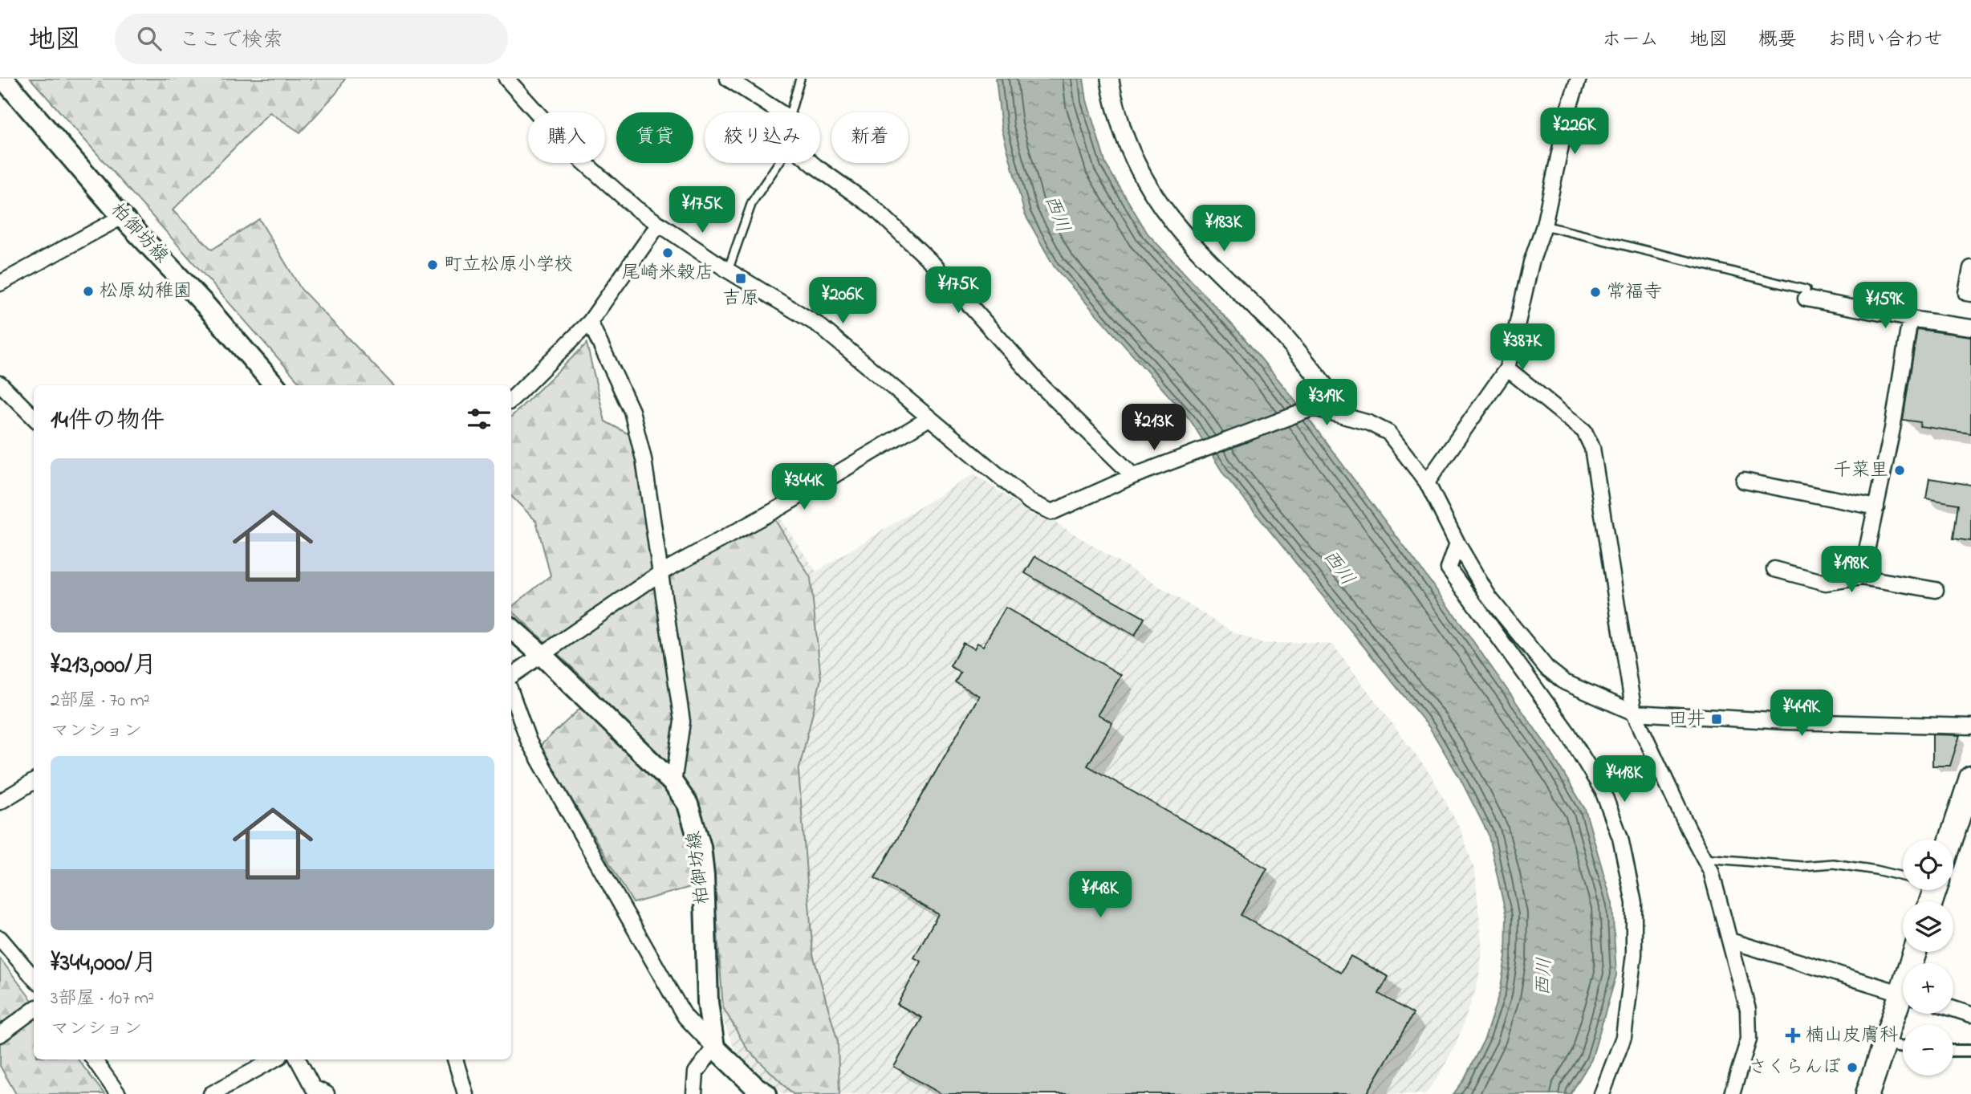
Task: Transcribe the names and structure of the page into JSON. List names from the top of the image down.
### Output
{
  "streets": {
    "main road": ["柏御坊線"]
  },
  "water": ["西川"],
  "places": {
    "other": [
      "尾崎米穀店",
      "町立松原小学校",
      "松原幼稚園",
      "常福寺",
      "千菜里",
      "さくらんぼ"
    ],
    "transit": ["吉原", "田井"],
    "health": ["楠山皮膚科"]
  },
  "page": {
    "header": "地図",
    "search": "ここで検索",
    "nav": [
      "ホーム",
      "地図",
      "概要",
      "お問い合わせ"
    ],
    "price": [
      "¥226K",
      "¥175K",
      "¥183K",
      "¥175K",
      "¥206K",
      "¥159K",
      "¥387K",
      "¥319K",
      "¥213K",
      "¥344K",
      "¥198K",
      "¥449K",
      "¥418K",
      "¥148K"
    ],
    "chip": [
      "購入",
      "賃貸",
      "絞り込み",
      "新着"
    ],
    "heading": "14件の物件",
    "list": [
      {
        "name": "¥213,000/月",
        "note": "2部屋 · 70 m² · マンション"
      },
      {
        "name": "¥344,000/月",
        "note": "3部屋 · 107 m² · マンション"
      }
    ],
    "map_buttons": ["+", "−"]
  }
}
